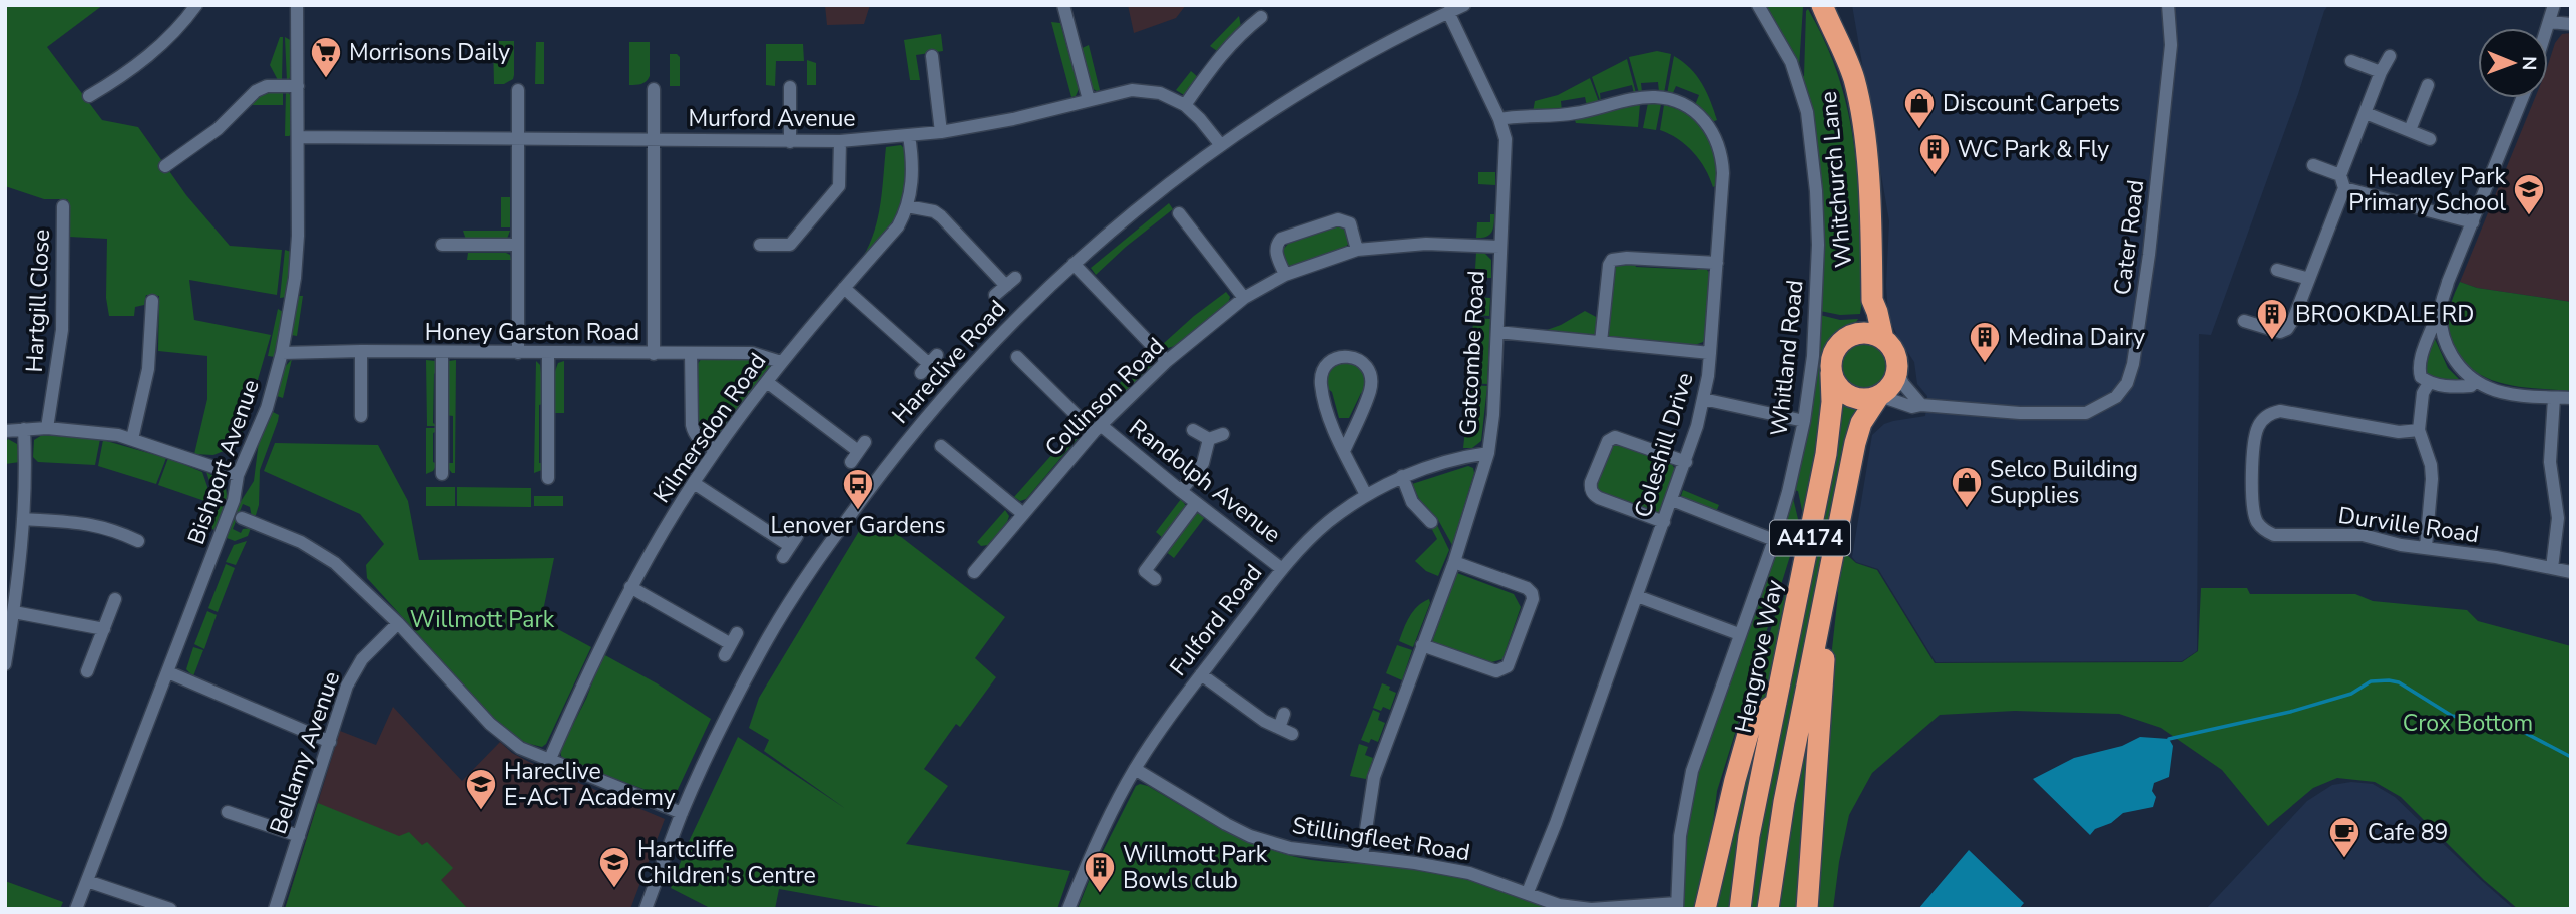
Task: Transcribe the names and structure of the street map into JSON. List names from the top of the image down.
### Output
{
  "streets": {
    "highway": ["Whitchurch Lane", "A4174", "Hengrove Way"],
    "street": [
      "Murford Avenue",
      "Cater Road",
      "Hartgill Close",
      "Honey Garston Road",
      "Gatcombe Road",
      "Whitland Road",
      "Hareclive Road",
      "Collinson Road",
      "Kilmersdon Road",
      "Coleshill Drive",
      "Bishport Avenue",
      "Randolph Avenue",
      "Durville Road",
      "Fulford Road",
      "Bellamy Avenue",
      "Stillingfleet Road"
    ]
  },
  "crossings": [
    ["Murford Avenue", "Hareclive Road"],
    ["Murford Avenue", "Kilmersdon Road"],
    ["Murford Avenue", "Bishport Avenue"],
    ["Whitchurch Lane", "Cater Road"],
    ["Whitchurch Lane", "A4174"],
    ["Whitchurch Lane", "Hengrove Way"],
    ["Cater Road", "A4174"],
    ["Cater Road", "Hengrove Way"],
    ["Honey Garston Road", "Kilmersdon Road"],
    ["Honey Garston Road", "Bishport Avenue"],
    ["Gatcombe Road", "Hareclive Road"],
    ["Gatcombe Road", "Collinson Road"],
    ["Gatcombe Road", "Coleshill Drive"],
    ["Gatcombe Road", "Fulford Road"],
    ["Gatcombe Road", "Stillingfleet Road"],
    ["Whitland Road", "Stillingfleet Road"],
    ["Collinson Road", "Randolph Avenue"],
    ["Coleshill Drive", "Stillingfleet Road"],
    ["Randolph Avenue", "Fulford Road"],
    ["A4174", "Hengrove Way"],
    ["Fulford Road", "Stillingfleet Road"]
  ],
  "parks": ["Willmott Park", "Crox Bottom"],
  "places": {
    "supermarket": ["Morrisons Daily"],
    "shop": ["Discount Carpets", "Selco Building Supplies"],
    "building": [
      "WC Park & Fly",
      "BROOKDALE RD",
      "Medina Dairy",
      "Willmott Park Bowls club"
    ],
    "school or university": ["Headley Park Primary School", "Hareclive E-ACT Academy", "Hartcliffe Children's Centre"],
    "bus stop": ["Lenover Gardens"],
    "cafe": ["Cafe 89"]
  },
  "north": "right"
}
